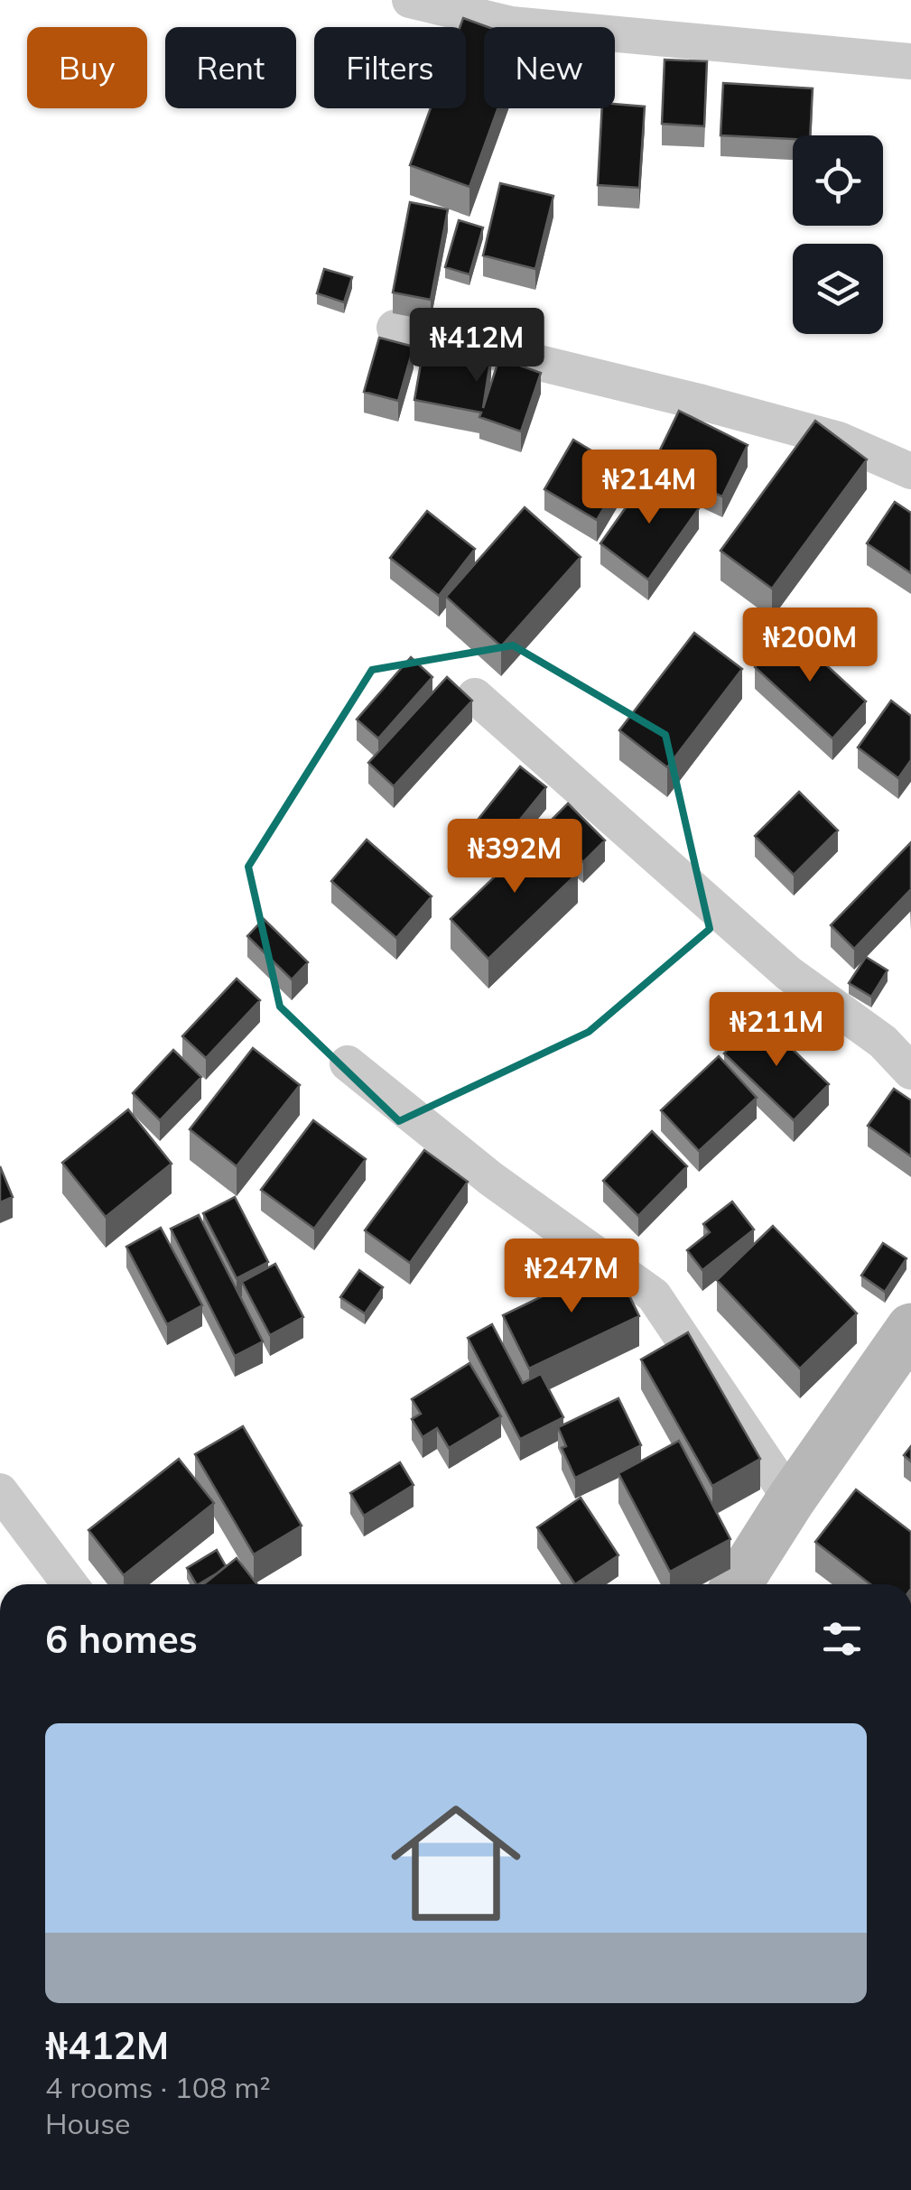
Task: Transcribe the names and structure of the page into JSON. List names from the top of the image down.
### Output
{
  "page": {
    "chip": [
      "Buy",
      "Rent",
      "Filters",
      "New"
    ],
    "price": [
      "₦412M",
      "₦214M",
      "₦200M",
      "₦392M",
      "₦211M",
      "₦247M"
    ],
    "heading": "6 homes",
    "list": [
      {
        "name": "₦412M",
        "note": "4 rooms · 108 m² · House"
      }
    ]
  }
}
